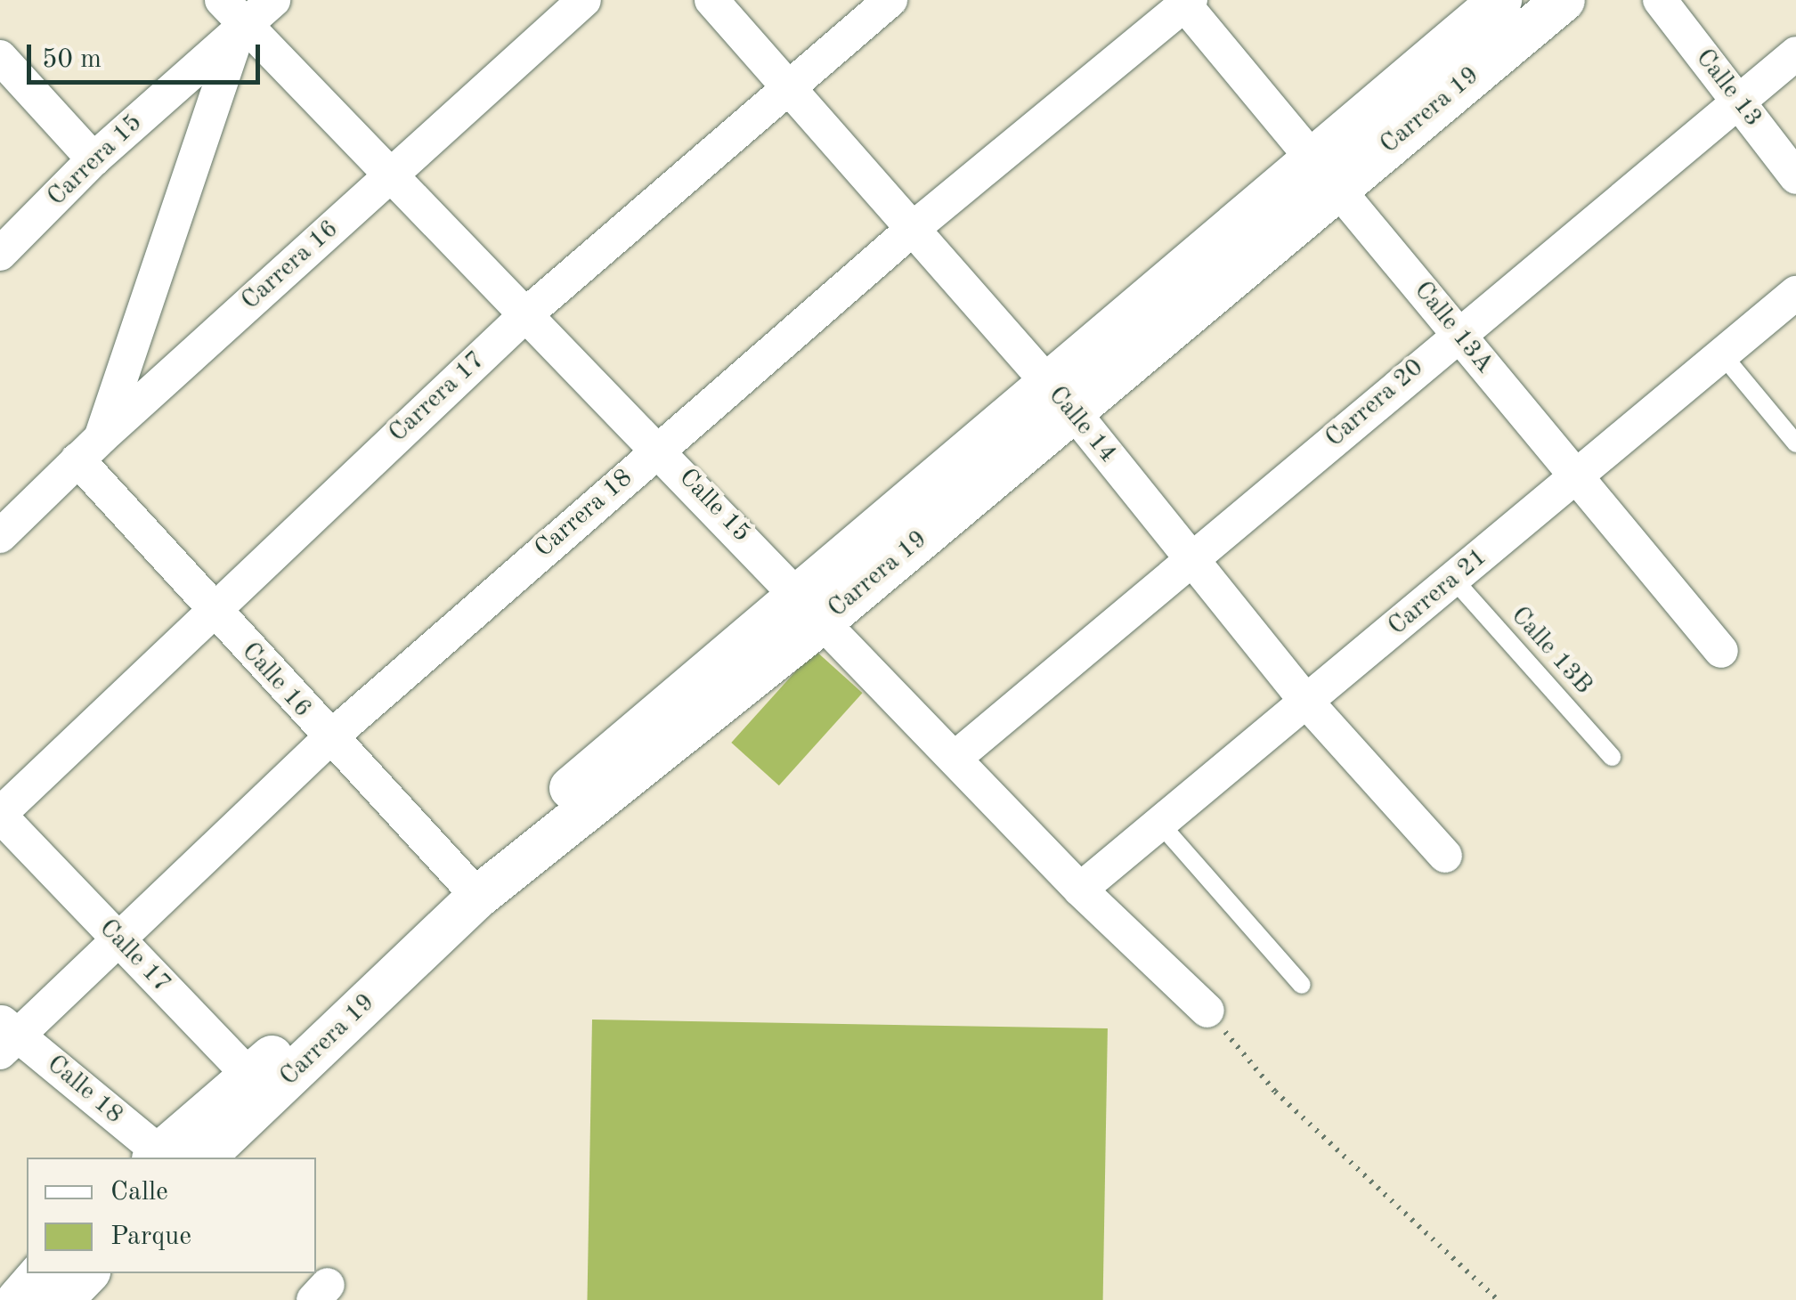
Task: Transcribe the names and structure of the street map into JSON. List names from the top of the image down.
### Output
{
  "streets": {
    "street": [
      "Calle 13",
      "Carrera 19",
      "Carrera 15",
      "Carrera 16",
      "Calle 13A",
      "Carrera 17",
      "Carrera 20",
      "Calle 14",
      "Calle 15",
      "Carrera 18",
      "Carrera 21",
      "Calle 16",
      "Calle 17",
      "Calle 18"
    ],
    "lane": ["Calle 13B"]
  },
  "crossings": [
    ["Calle 13", "Carrera 20"],
    ["Carrera 19", "Calle 13A"],
    ["Carrera 19", "Calle 14"],
    ["Carrera 19", "Calle 15"],
    ["Carrera 19", "Calle 16"],
    ["Carrera 19", "Calle 17"],
    ["Carrera 19", "Calle 18"],
    ["Carrera 15", "Calle 15"],
    ["Carrera 16", "Calle 15"],
    ["Carrera 16", "Calle 16"],
    ["Calle 13A", "Carrera 20"],
    ["Calle 13A", "Carrera 18"],
    ["Calle 13A", "Carrera 21"],
    ["Carrera 17", "Calle 14"],
    ["Carrera 17", "Calle 15"],
    ["Carrera 17", "Calle 16"],
    ["Carrera 17", "Calle 17"],
    ["Carrera 20", "Calle 14"],
    ["Carrera 20", "Calle 15"],
    ["Calle 14", "Carrera 18"],
    ["Calle 14", "Carrera 21"],
    ["Calle 15", "Carrera 18"],
    ["Calle 15", "Carrera 21"],
    ["Carrera 18", "Calle 16"],
    ["Carrera 18", "Calle 17"],
    ["Carrera 18", "Calle 18"],
    ["Carrera 21", "Calle 13B"]
  ],
  "legend": ["Calle", "Parque"],
  "scale_bar": "50 m"
}
